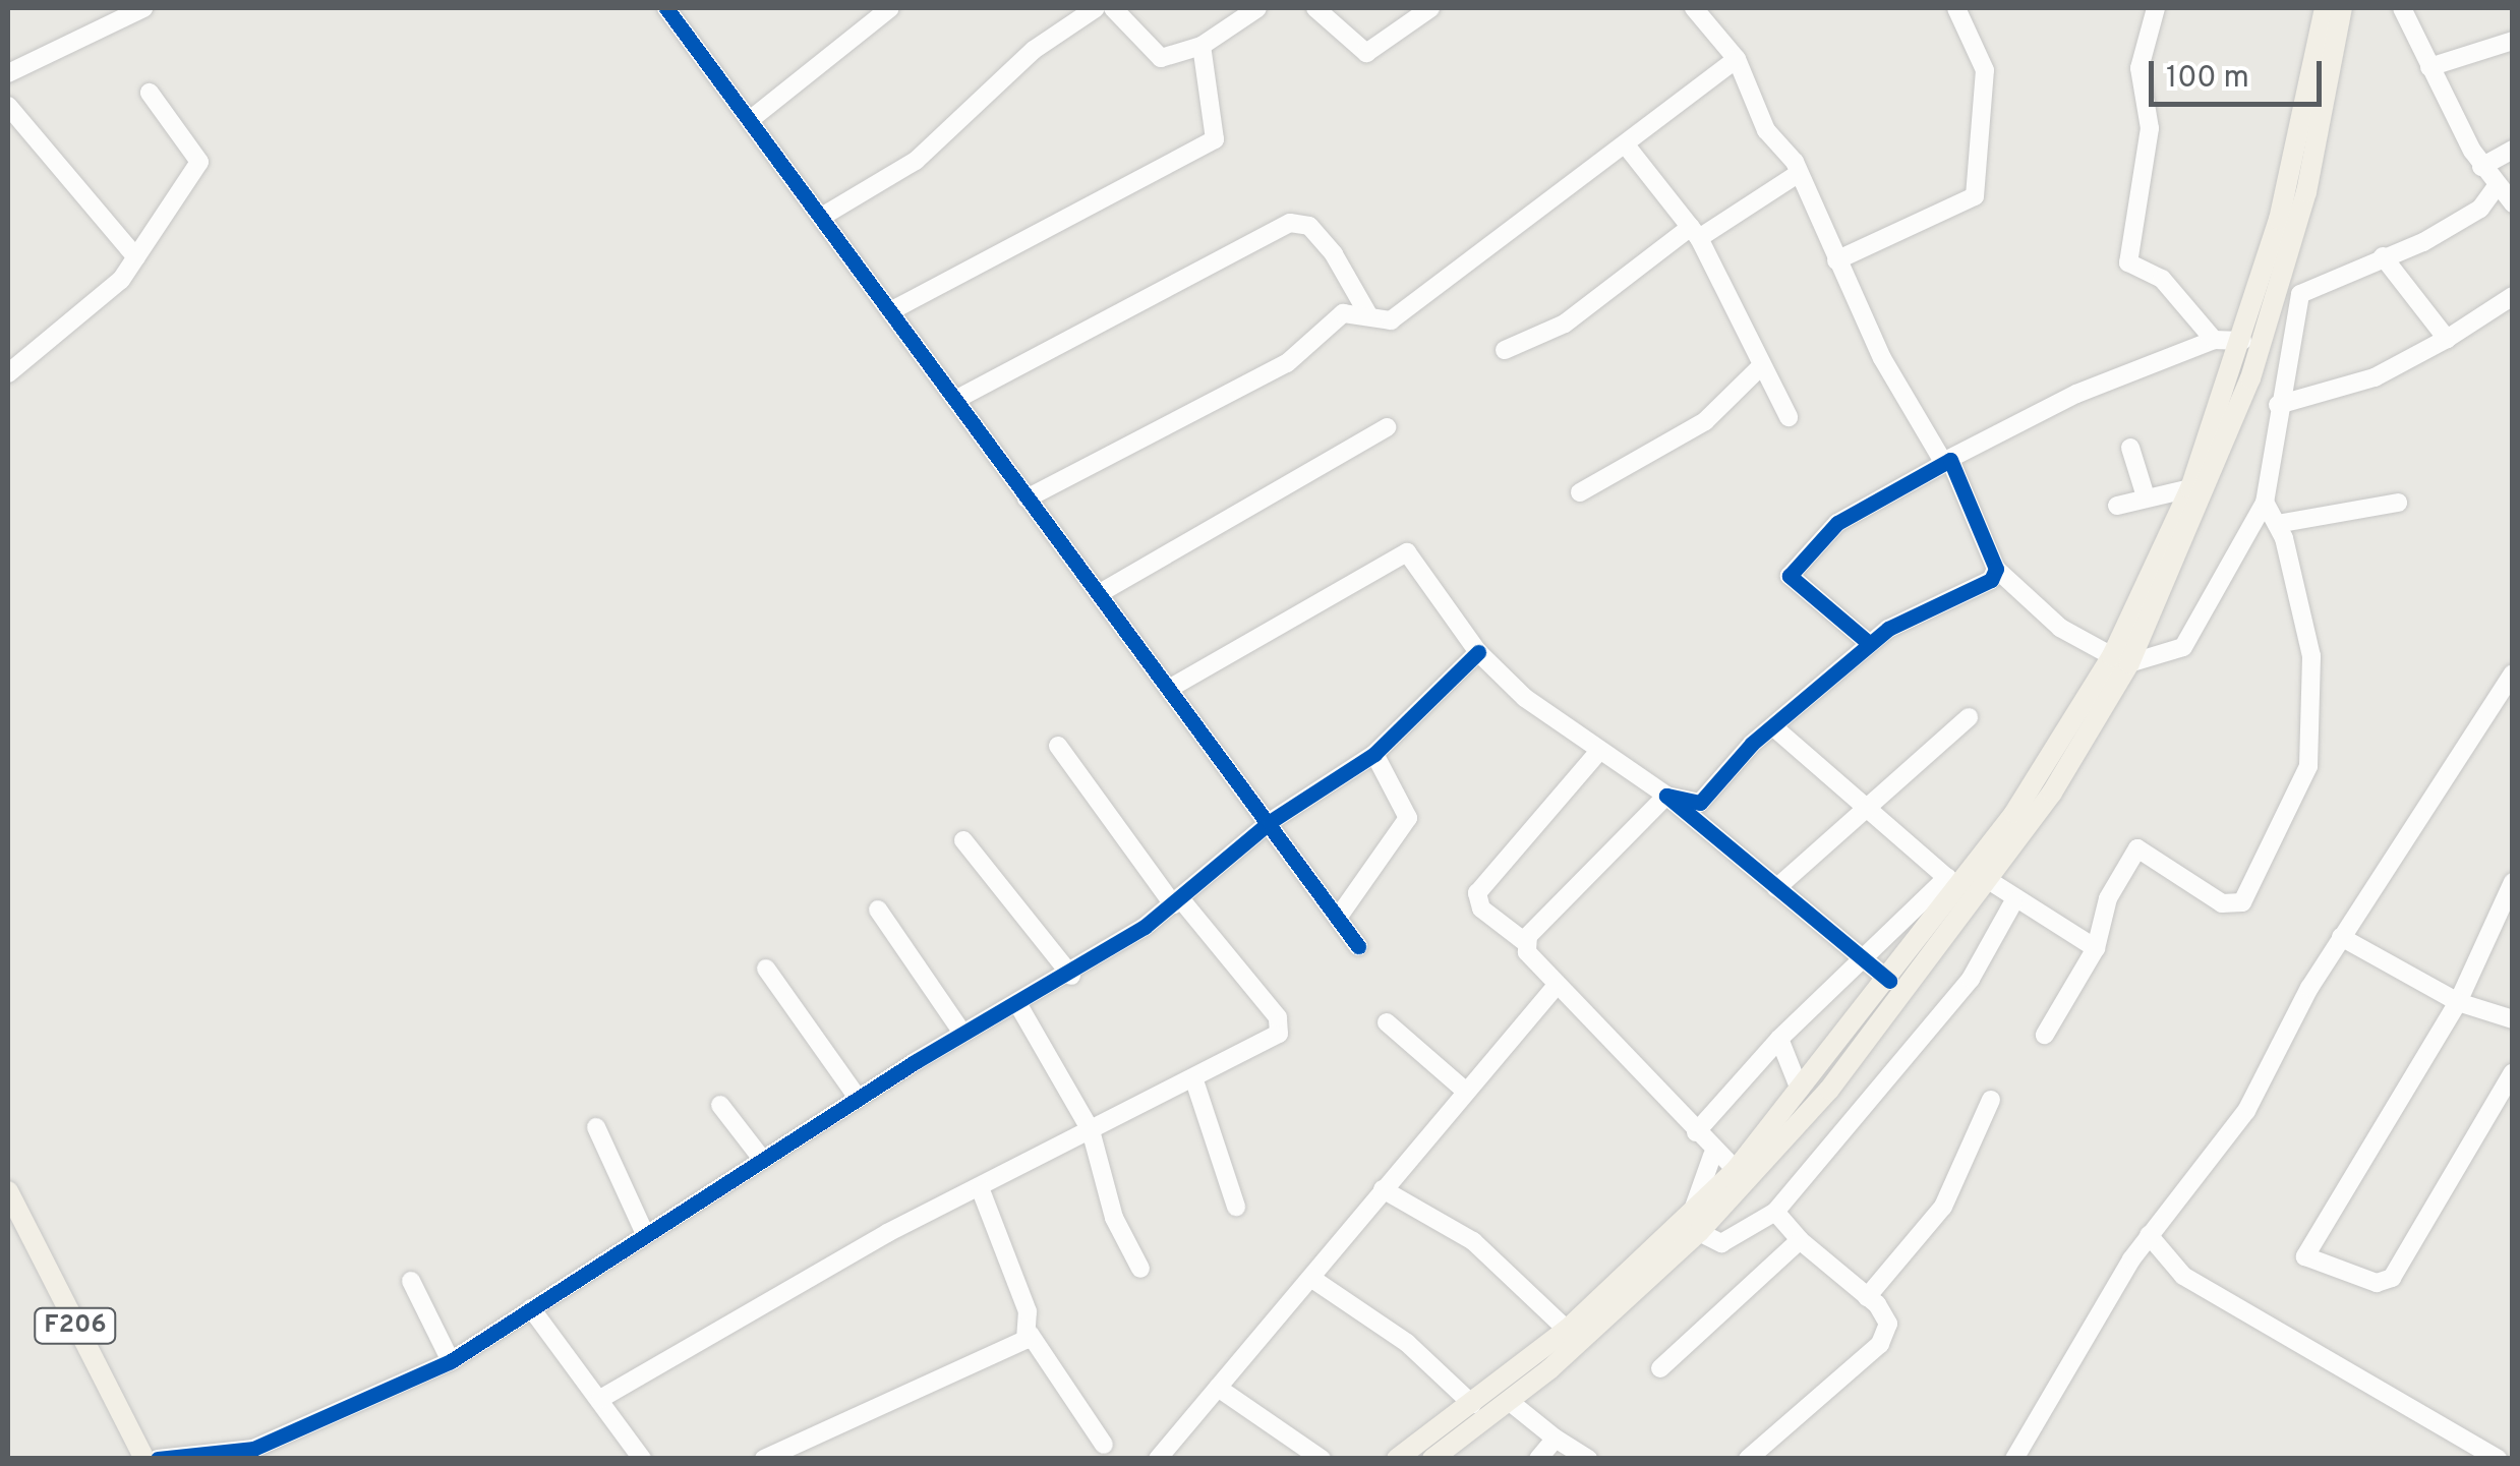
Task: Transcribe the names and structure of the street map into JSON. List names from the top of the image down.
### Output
{
  "streets": {
    "main road": ["F206"]
  },
  "scale_bar": "100 m"
}
